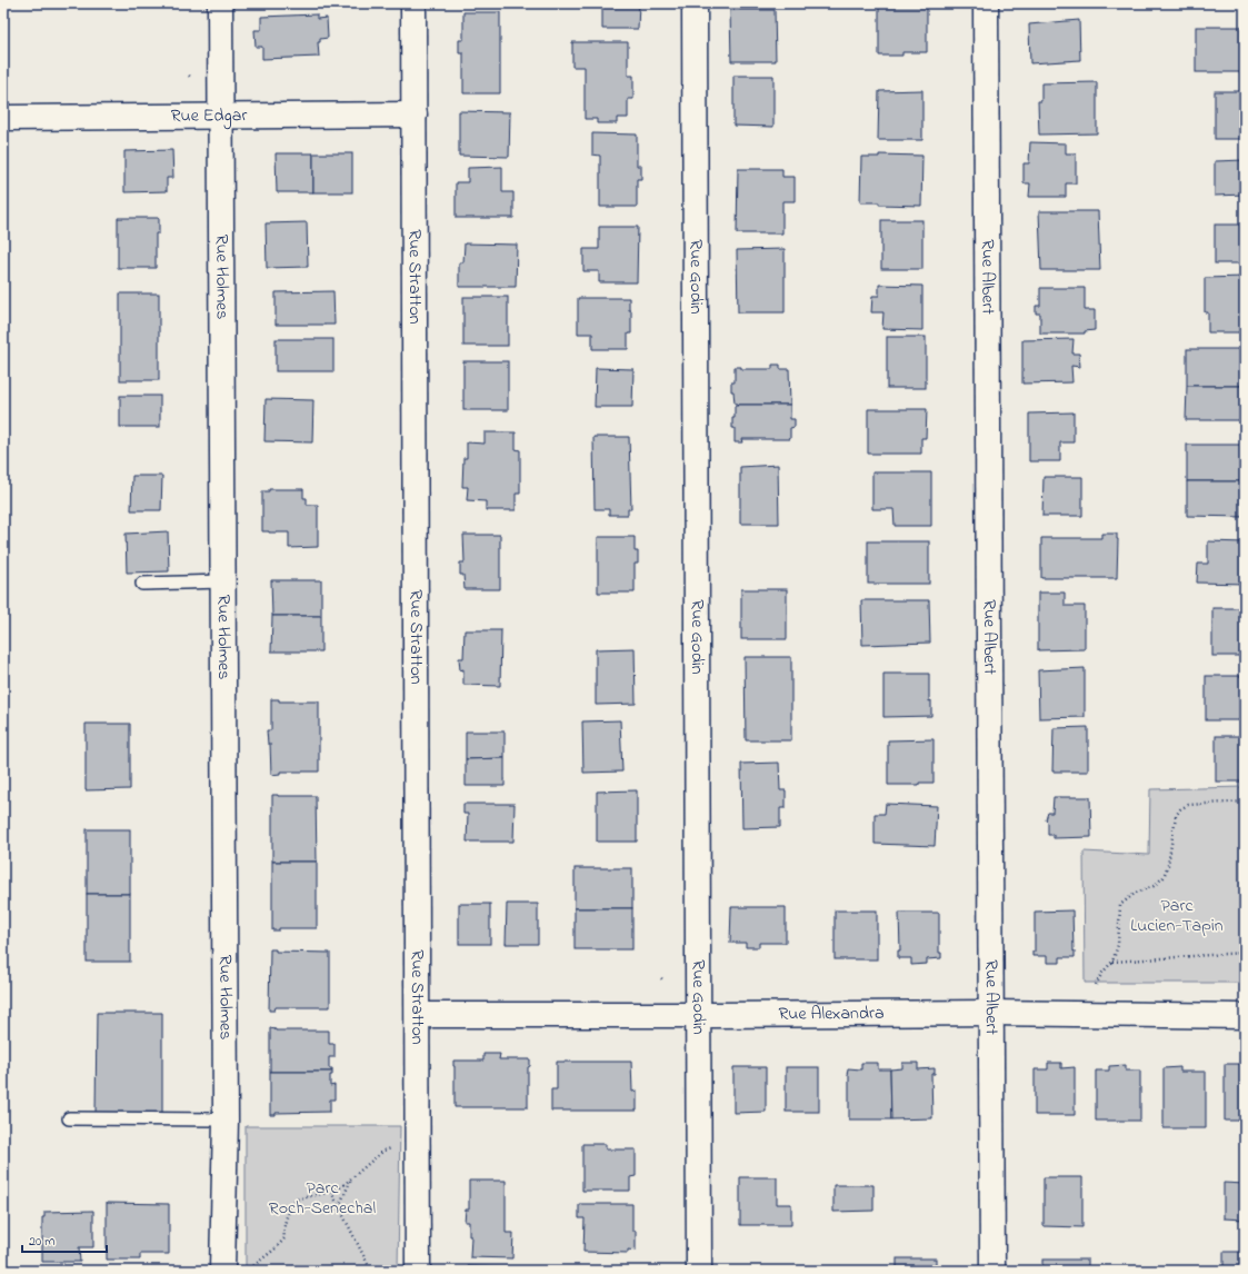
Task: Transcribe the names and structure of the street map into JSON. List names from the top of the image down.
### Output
{
  "streets": {
    "street": [
      "Rue Edgar",
      "Rue Holmes",
      "Rue Stratton",
      "Rue Godin",
      "Rue Albert",
      "Rue Alexandra"
    ]
  },
  "crossings": [
    ["Rue Edgar", "Rue Holmes"],
    ["Rue Edgar", "Rue Stratton"],
    ["Rue Stratton", "Rue Alexandra"],
    ["Rue Godin", "Rue Alexandra"],
    ["Rue Albert", "Rue Alexandra"]
  ],
  "parks": ["Parc Lucien-Tapin", "Parc Roch-Senechal"],
  "scale_bar": "20 m"
}
